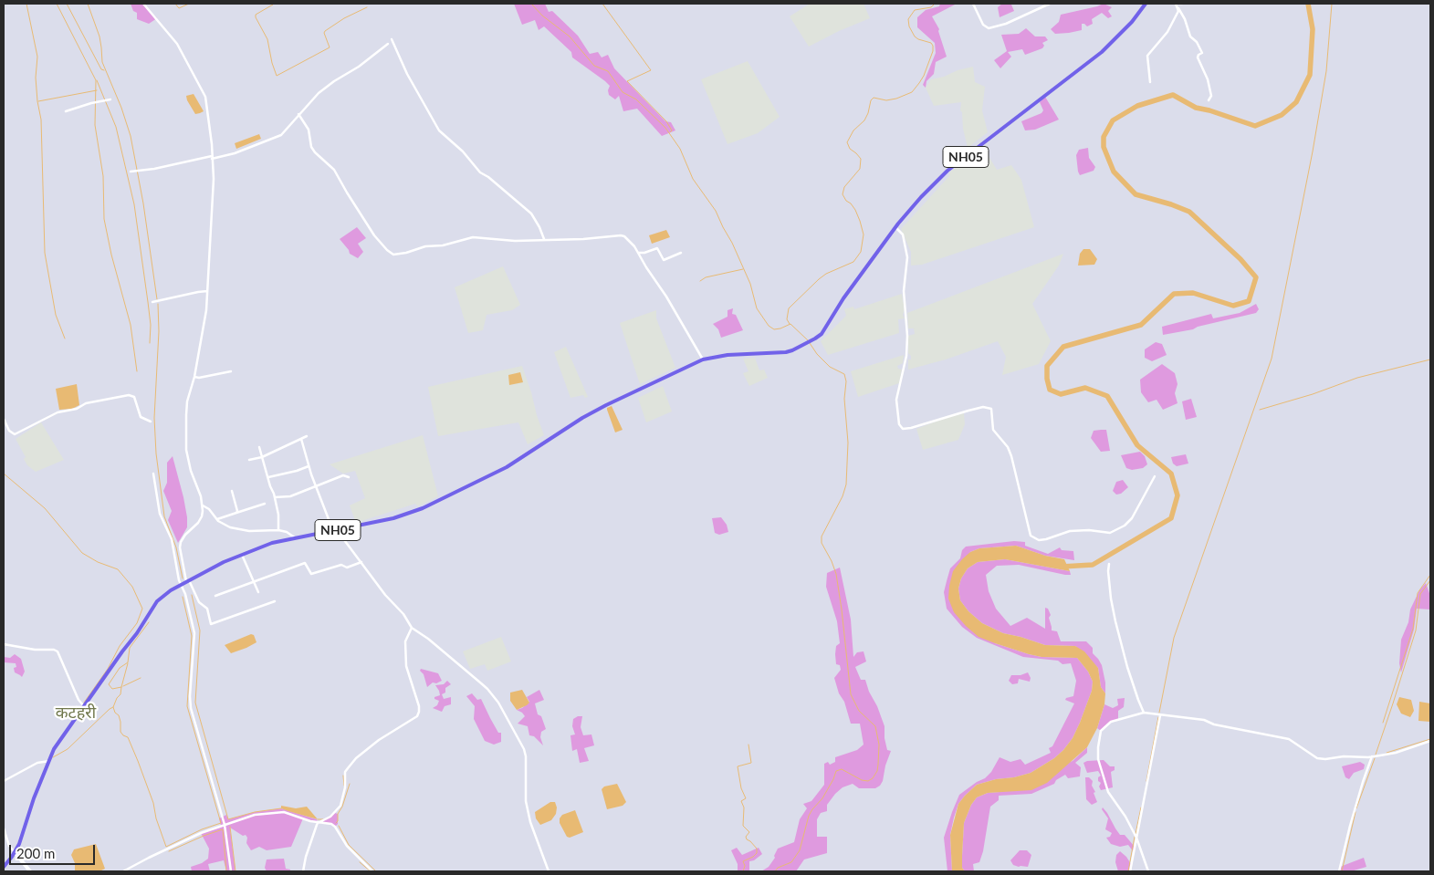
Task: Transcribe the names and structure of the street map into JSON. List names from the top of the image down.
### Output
{
  "streets": {
    "main road": ["NH05"]
  },
  "districts": ["कटहरी"],
  "scale_bar": "200 m"
}
